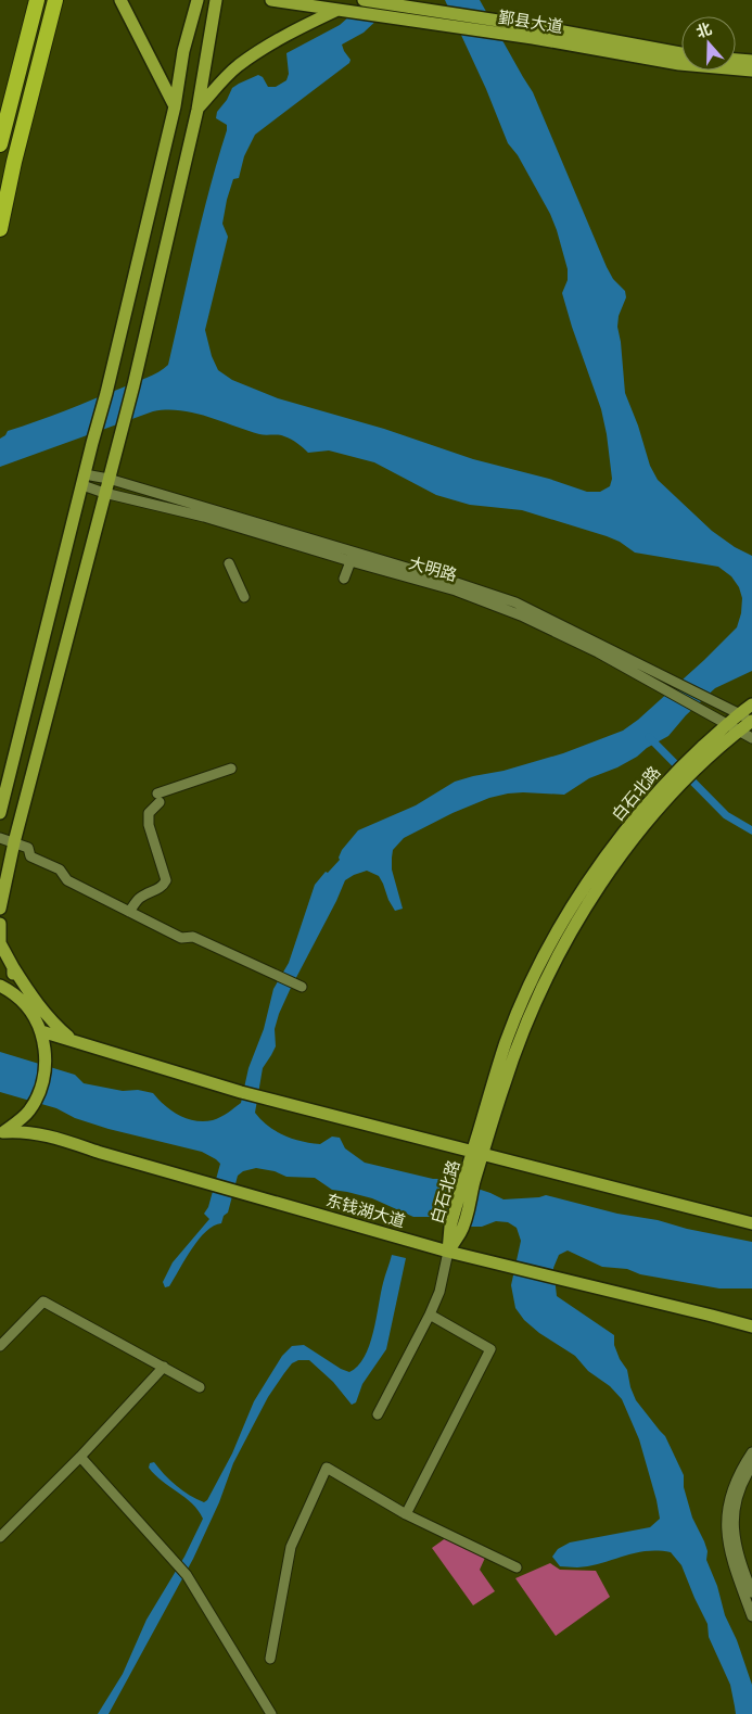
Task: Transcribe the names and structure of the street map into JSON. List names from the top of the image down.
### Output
{
  "streets": {
    "main road": ["鄞县大道", "白石北路", "东钱湖大道"],
    "street": ["大明路"]
  },
  "crossings": [
    ["大明路", "白石北路"],
    ["白石北路", "东钱湖大道"]
  ],
  "north": "top"
}
